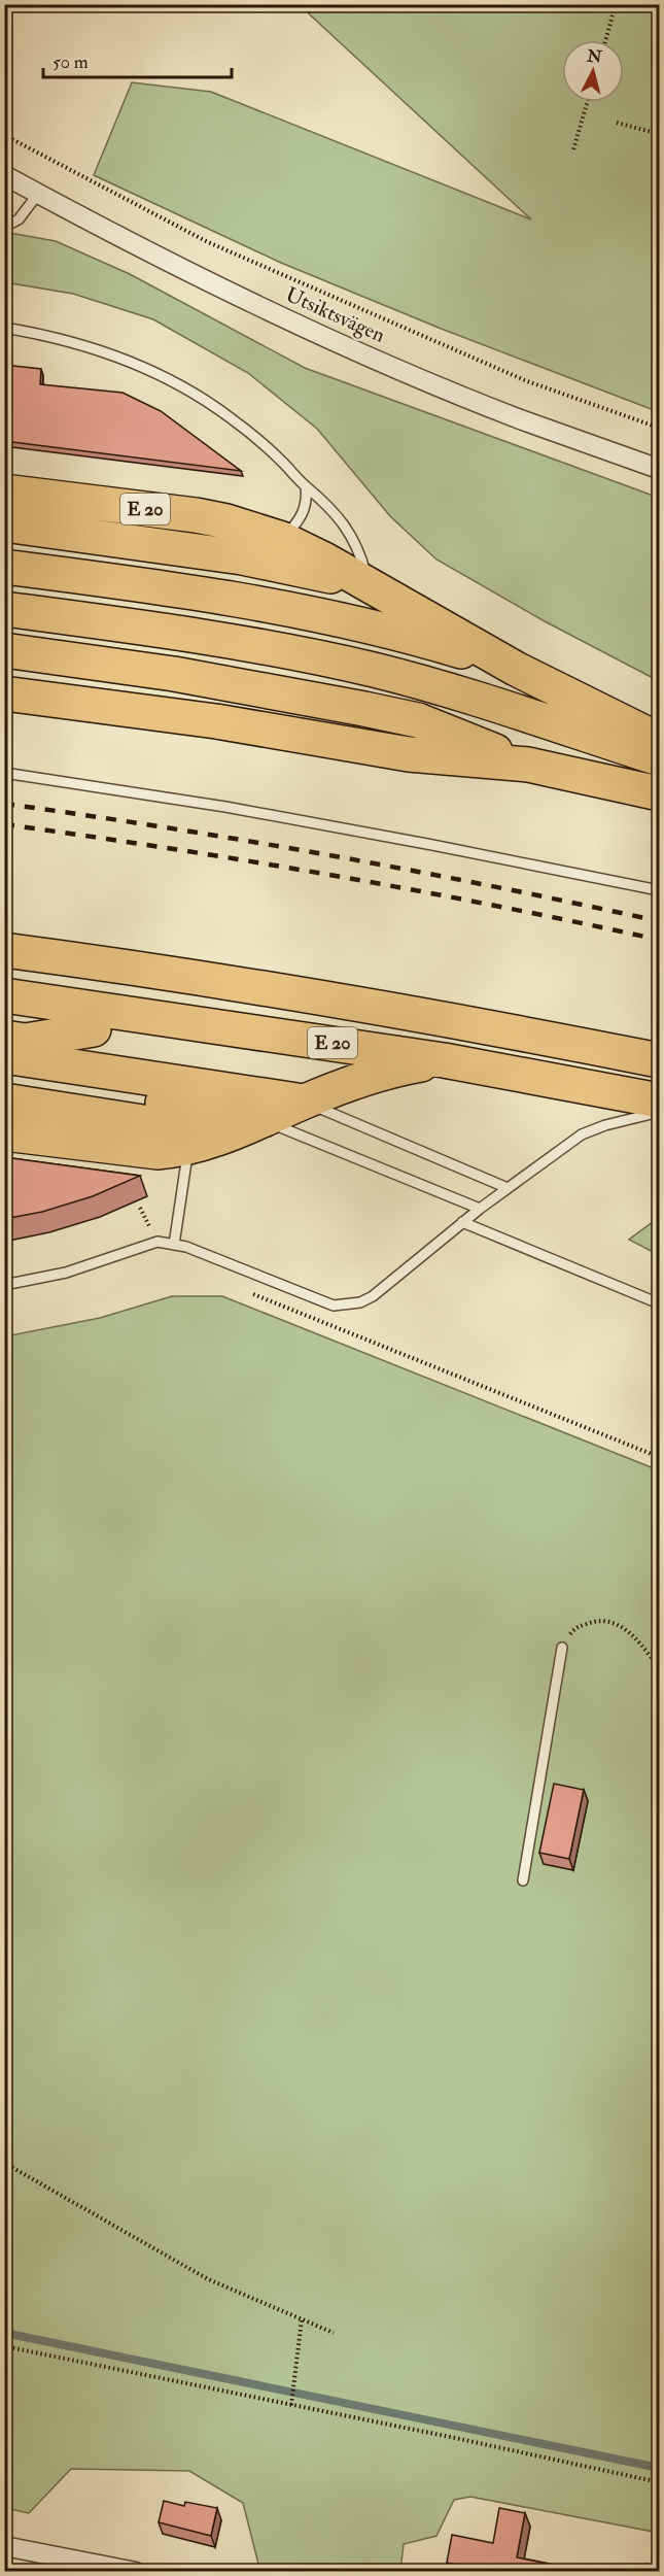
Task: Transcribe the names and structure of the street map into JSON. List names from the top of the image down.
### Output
{
  "streets": {
    "highway": ["E 20"],
    "street": ["Utsiktsvägen"]
  },
  "scale_bar": "50 m",
  "north": "top"
}
